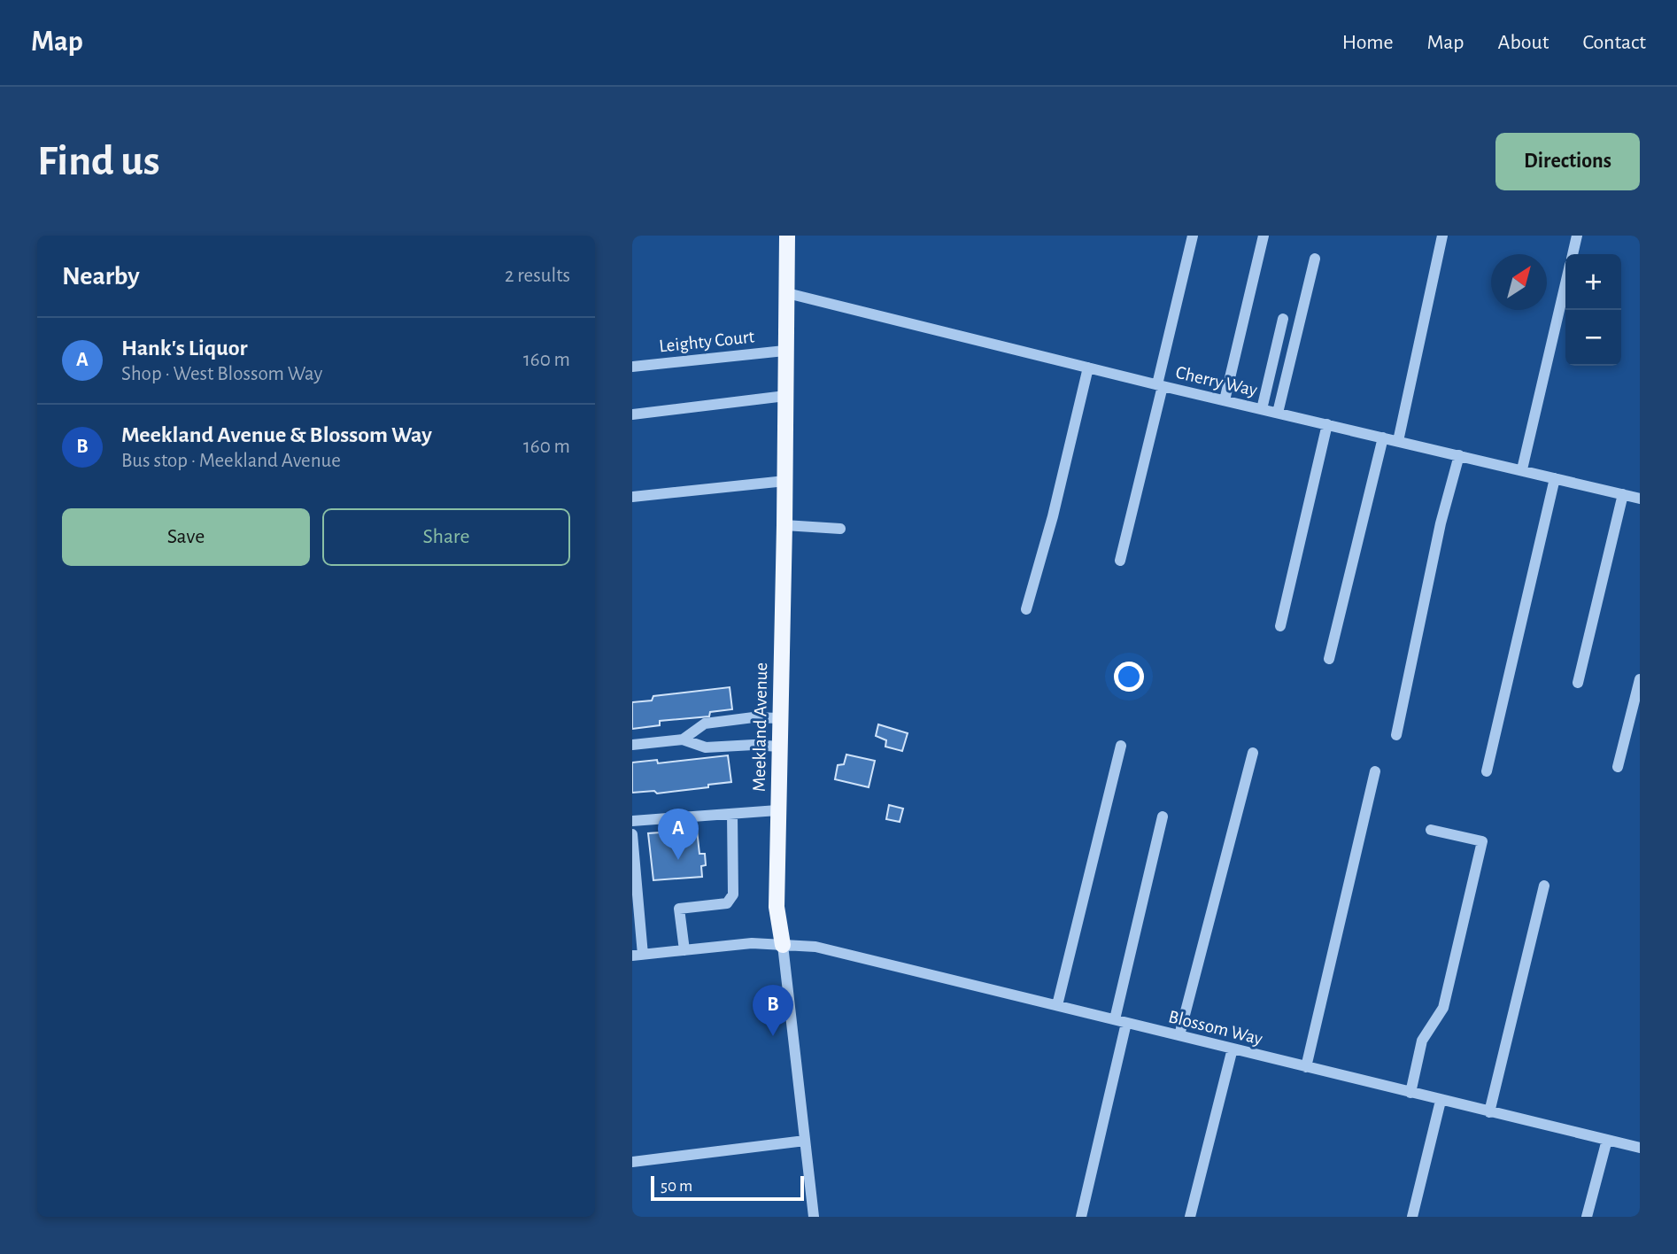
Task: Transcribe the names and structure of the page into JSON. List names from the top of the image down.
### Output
{
  "streets": {
    "main road": ["Meekland Avenue"],
    "street": ["Leighty Court", "Cherry Way", "Blossom Way"]
  },
  "crossings": [
    ["Leighty Court", "Meekland Avenue"],
    ["Cherry Way", "Meekland Avenue"],
    ["Meekland Avenue", "Blossom Way"]
  ],
  "scale_bar": "50 m",
  "north": "top right",
  "page": {
    "header": "Map",
    "nav": [
      "Home",
      "Map",
      "About",
      "Contact"
    ],
    "buttons": [
      "Directions",
      ["Save", "Share"]
    ],
    "title": "Find us",
    "heading": ["Nearby", "2 results"],
    "map_buttons": ["+", "−"],
    "list": [
      {
        "mark": "A",
        "name": "Hank's Liquor",
        "note": "Shop · West Blossom Way",
        "value": "160 m"
      },
      {
        "mark": "B",
        "name": "Meekland Avenue & Blossom Way",
        "note": "Bus stop · Meekland Avenue",
        "value": "160 m"
      }
    ],
    "pins": ["A", "B"],
    "scale": "50 m"
  }
}
